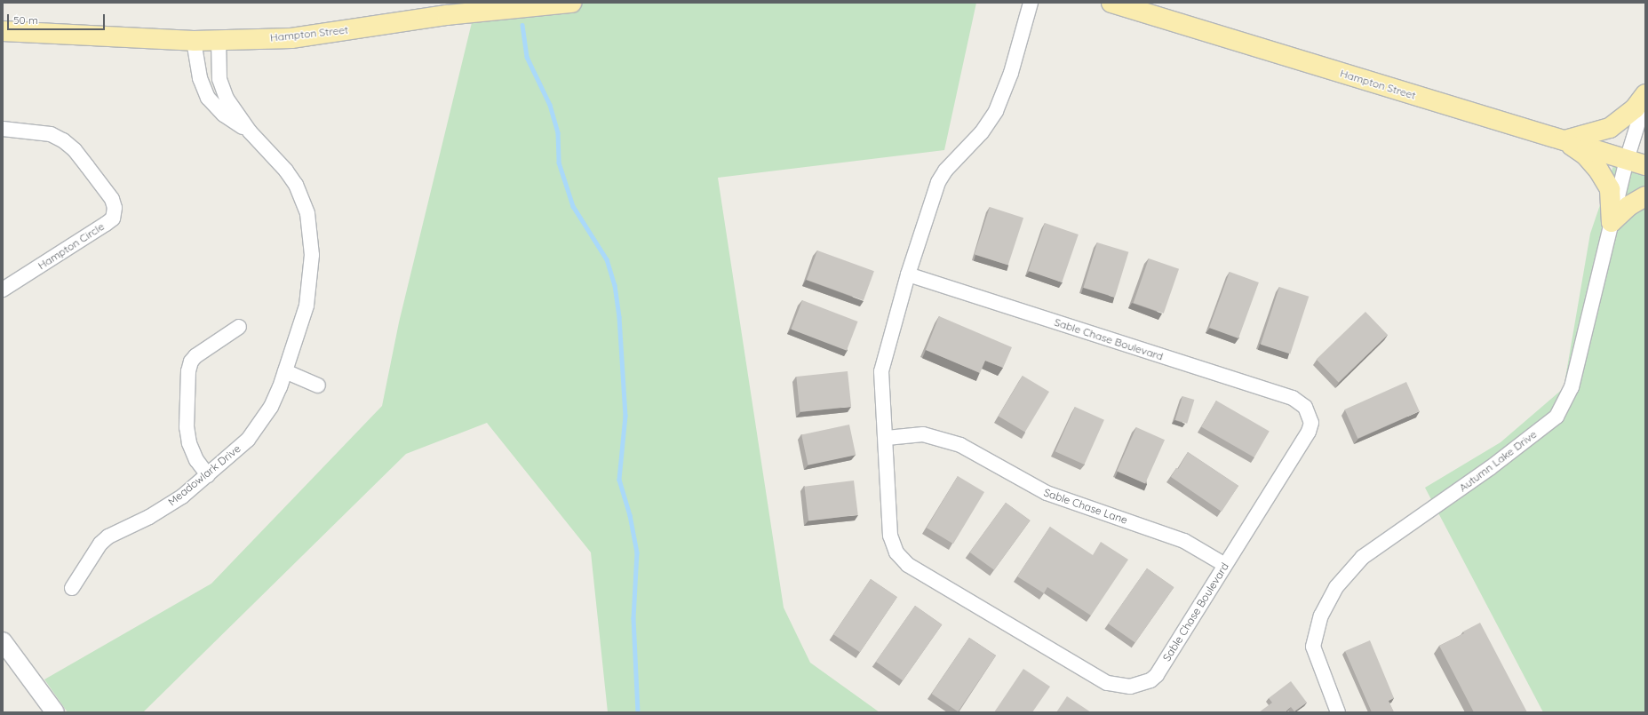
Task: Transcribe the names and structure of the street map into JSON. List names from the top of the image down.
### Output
{
  "streets": {
    "main road": ["Hampton Street"],
    "street": [
      "Hampton Circle",
      "Sable Chase Boulevard",
      "Autumn Lake Drive",
      "Meadowlark Drive",
      "Sable Chase Lane"
    ]
  },
  "crossings": [
    ["Hampton Street", "Autumn Lake Drive"],
    ["Hampton Street", "Meadowlark Drive"],
    ["Sable Chase Boulevard", "Sable Chase Lane"]
  ],
  "scale_bar": "50 m"
}
